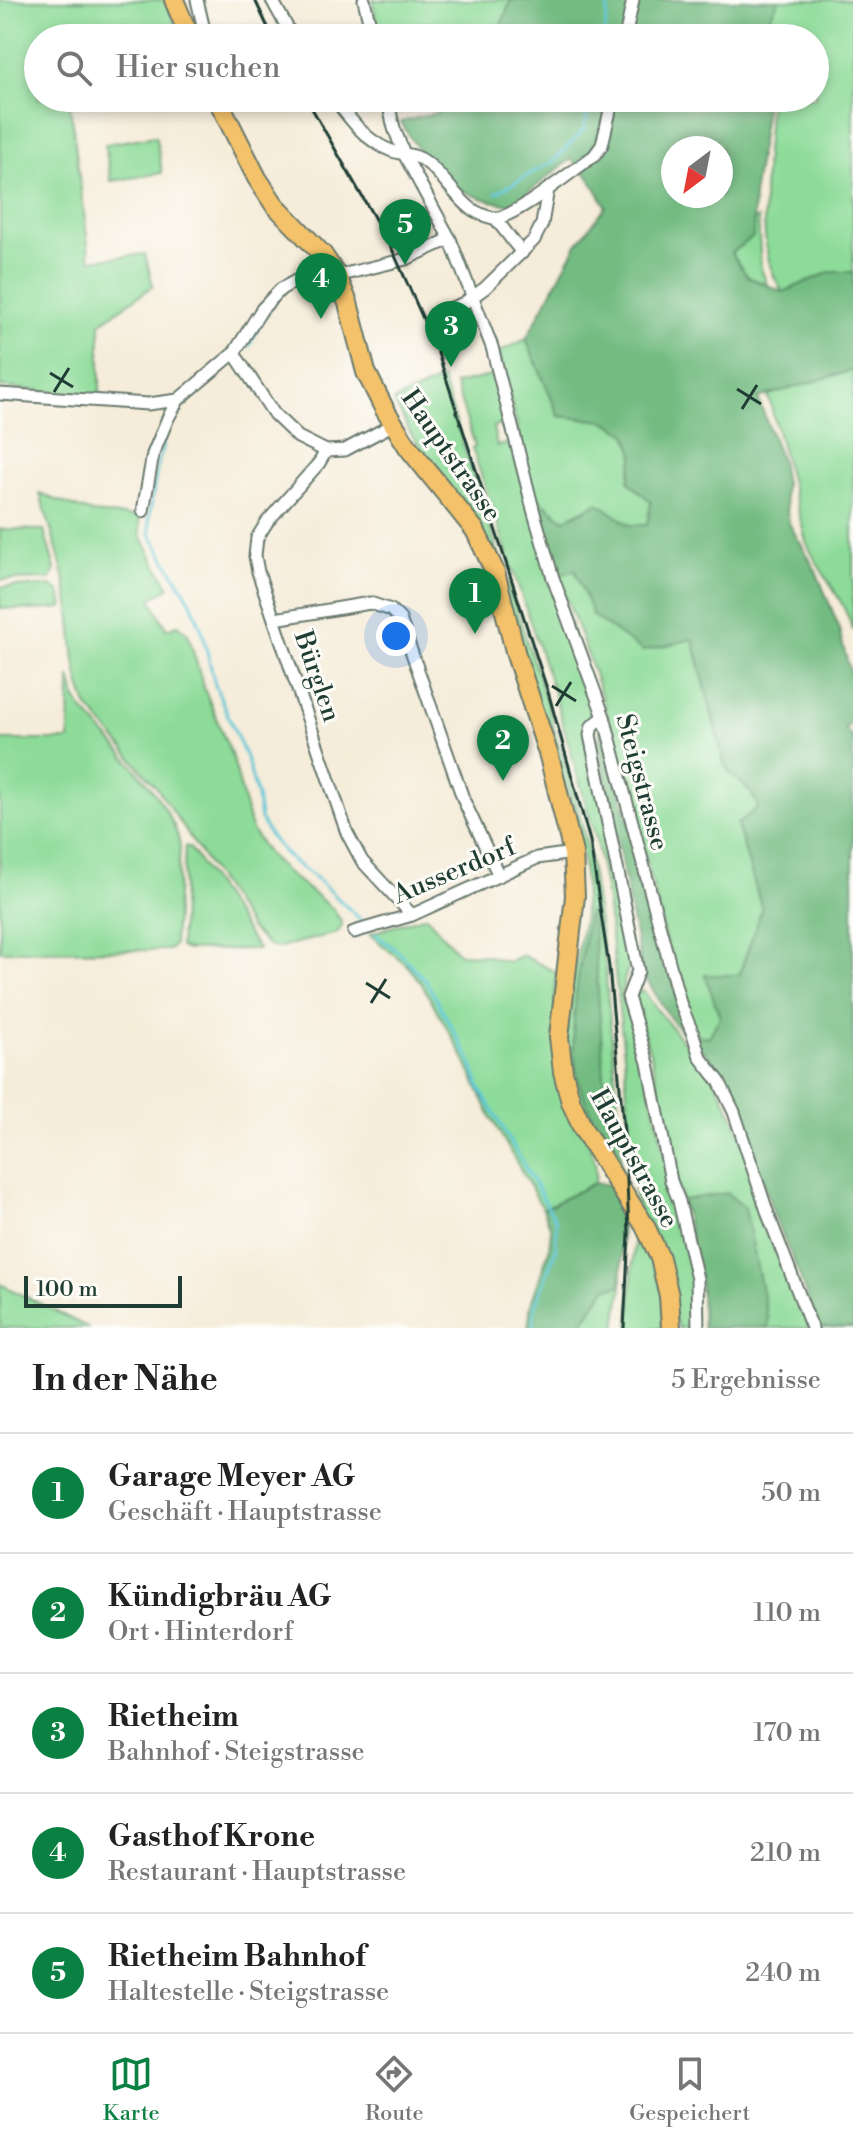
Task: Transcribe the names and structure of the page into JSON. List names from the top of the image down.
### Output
{
  "streets": {
    "main road": ["Hauptstrasse"],
    "street": ["Bürglen", "Steigstrasse", "Ausserdorf"]
  },
  "crossings": [
    ["Hauptstrasse", "Ausserdorf"],
    ["Bürglen", "Ausserdorf"]
  ],
  "scale_bar": "100 m",
  "north": "bottom left",
  "page": {
    "search": "Hier suchen",
    "pins": [
      "5",
      "4",
      "3",
      "1",
      "2"
    ],
    "scale": "100 m",
    "heading": ["In der Nähe", "5 Ergebnisse"],
    "list": [
      {
        "mark": "1",
        "name": "Garage Meyer AG",
        "note": "Geschäft · Hauptstrasse",
        "value": "50 m"
      },
      {
        "mark": "2",
        "name": "Kündigbräu AG",
        "note": "Ort · Hinterdorf",
        "value": "110 m"
      },
      {
        "mark": "3",
        "name": "Rietheim",
        "note": "Bahnhof · Steigstrasse",
        "value": "170 m"
      },
      {
        "mark": "4",
        "name": "Gasthof Krone",
        "note": "Restaurant · Hauptstrasse",
        "value": "210 m"
      },
      {
        "mark": "5",
        "name": "Rietheim Bahnhof",
        "note": "Haltestelle · Steigstrasse",
        "value": "240 m"
      }
    ],
    "nav": ["Karte", "Route", "Gespeichert"]
  }
}
